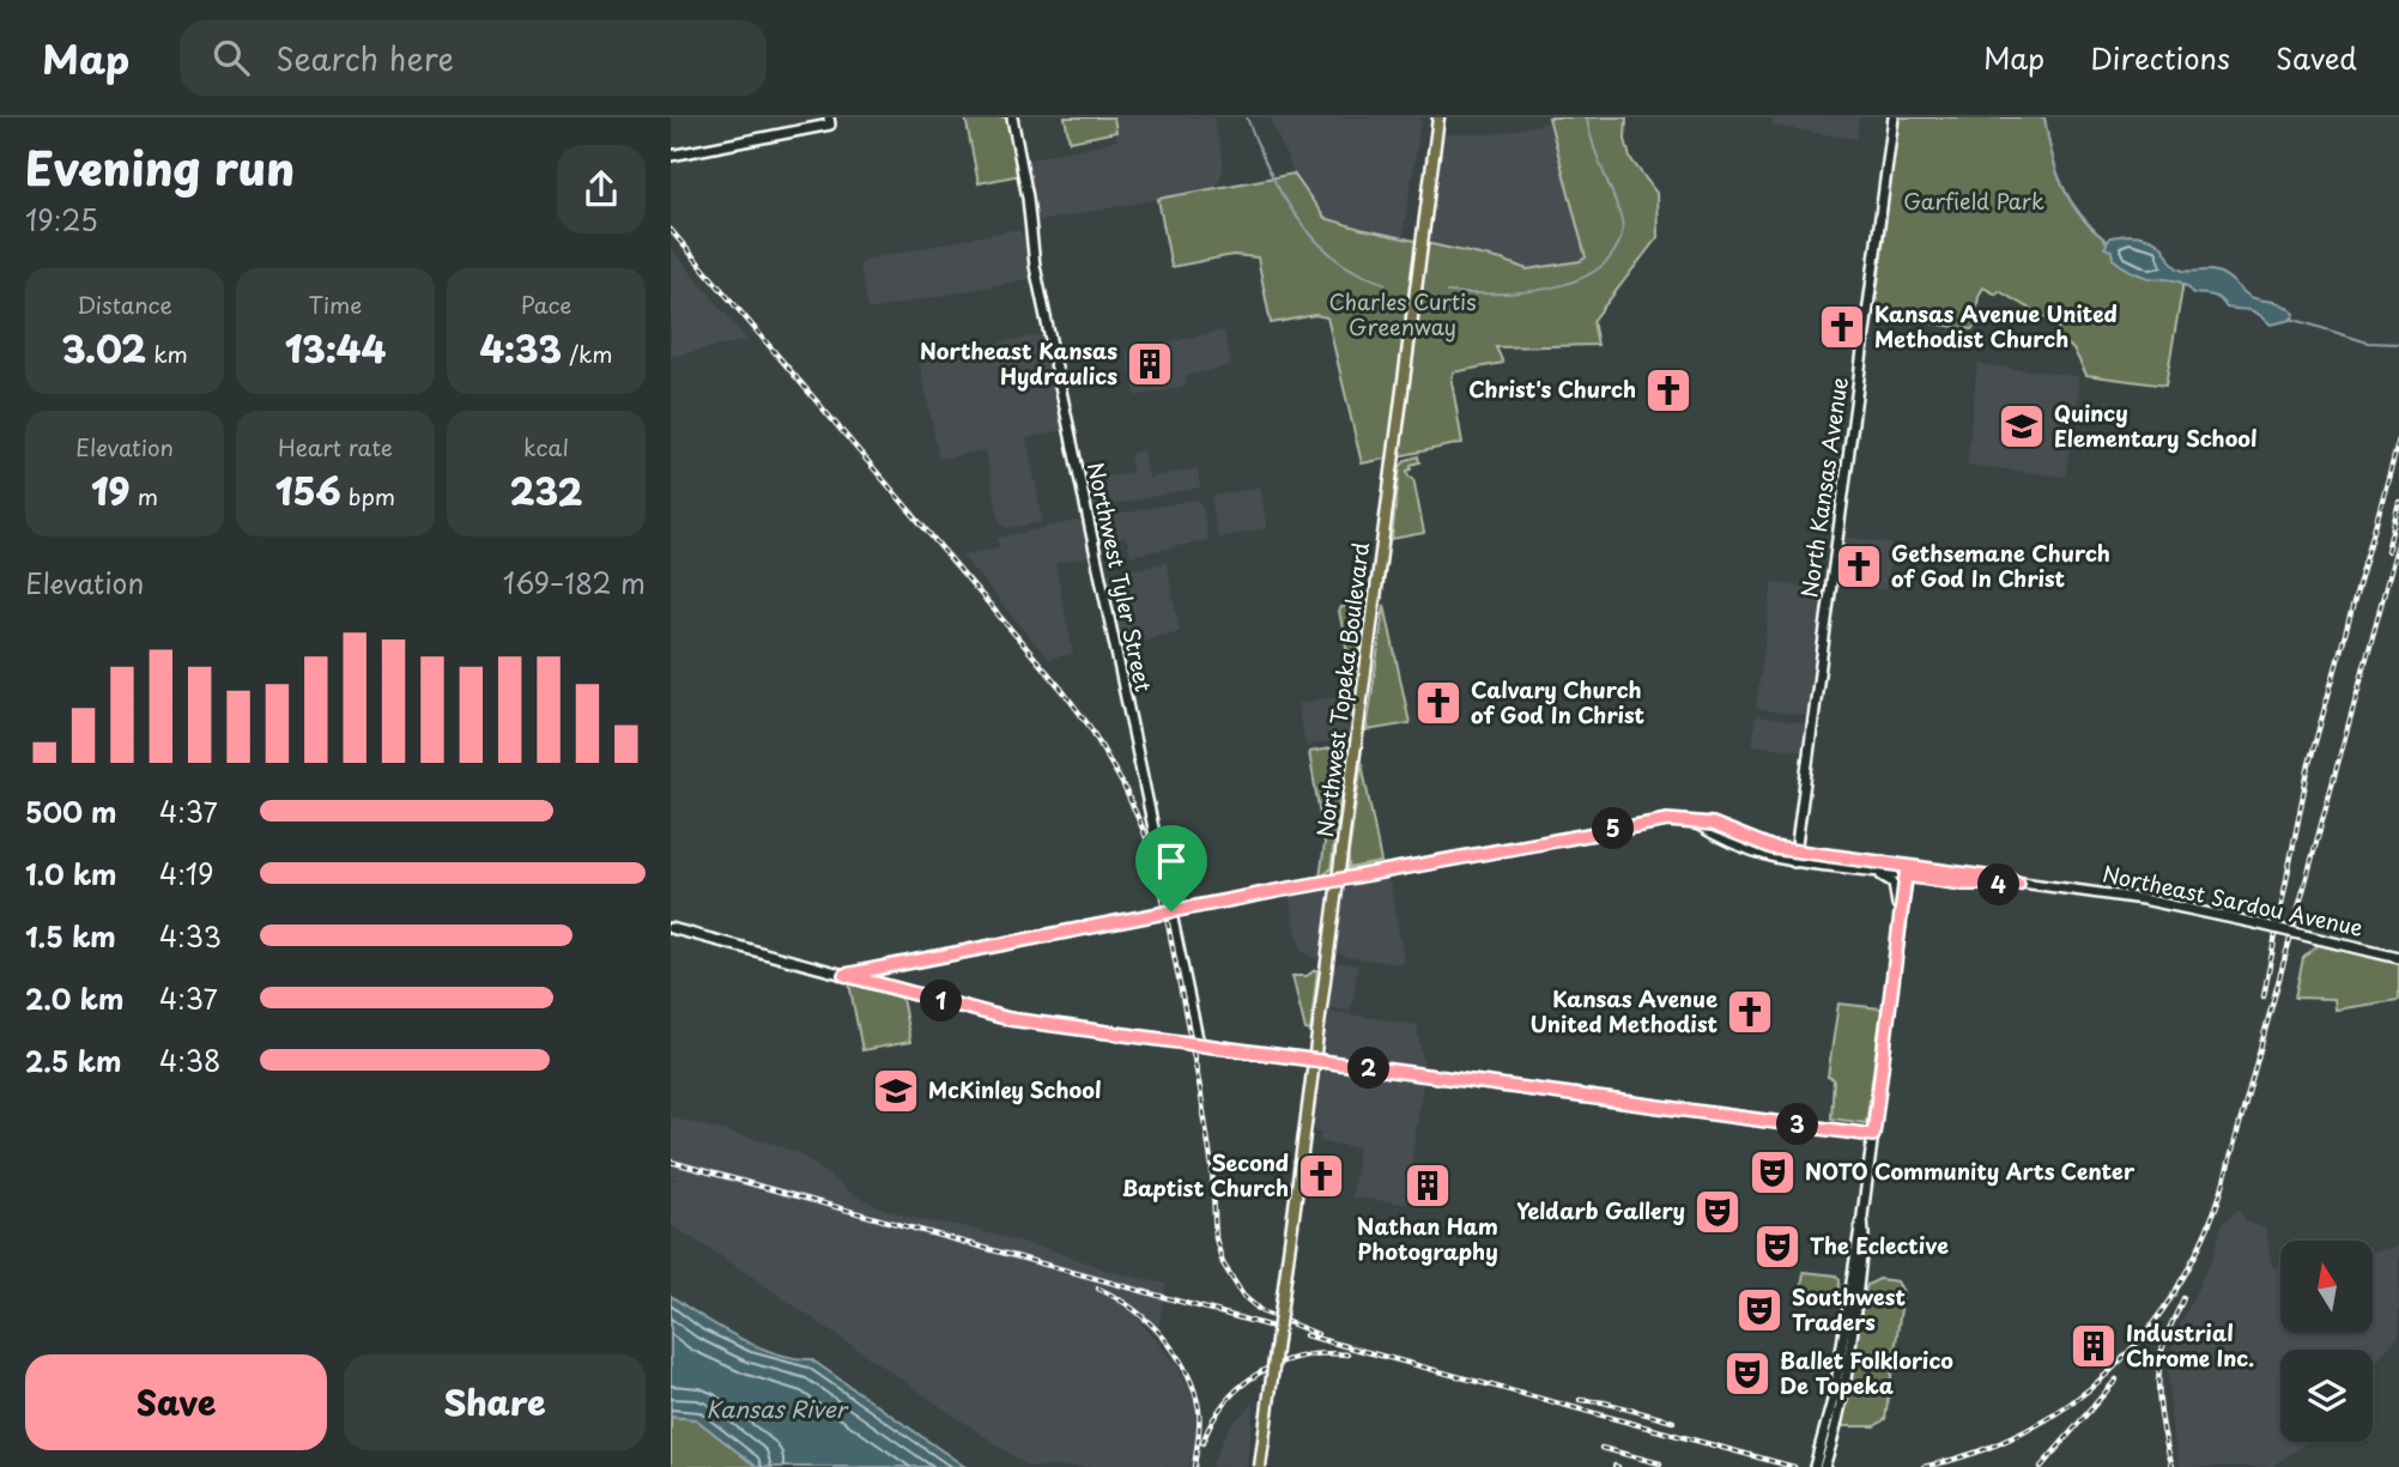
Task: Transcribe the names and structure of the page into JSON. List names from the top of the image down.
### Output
{
  "streets": {
    "main road": [
      "North Kansas Avenue",
      "Northwest Tyler Street",
      "Northwest Topeka Boulevard",
      "Northeast Sardou Avenue"
    ]
  },
  "water": ["Kansas River"],
  "parks": ["Garfield Park", "Charles Curtis Greenway"],
  "places": {
    "church": [
      "Kansas Avenue United Methodist Church",
      "Christ's Church",
      "Gethsemane Church of God In Christ",
      "Calvary Church of God In Christ",
      "Kansas Avenue United Methodist",
      "Second Baptist Church"
    ],
    "building": ["Northeast Kansas Hydraulics", "Nathan Ham Photography", "Industrial Chrome Inc."],
    "school or university": ["Quincy Elementary School", "McKinley School"],
    "theatre": [
      "NOTO Community Arts Center",
      "Yeldarb Gallery",
      "The Eclective",
      "Southwest Traders",
      "Ballet Folklorico De Topeka"
    ]
  },
  "north": "top",
  "page": {
    "header": "Map",
    "search": "Search here",
    "nav": ["Map", "Directions", "Saved"],
    "heading": ["Evening run", "19:25"],
    "stats": [
      ["Distance", "3.02 km"],
      ["Time", "13:44"],
      ["Pace", "4:33 /km"],
      ["Elevation", "19 m"],
      ["Heart rate", "156 bpm"],
      ["kcal", "232"]
    ],
    "chart": ["Elevation", "169–182 m"],
    "list": [
      {
        "name": "500 m",
        "note": "4:37"
      },
      {
        "name": "1.0 km",
        "note": "4:19"
      },
      {
        "name": "1.5 km",
        "note": "4:33"
      },
      {
        "name": "2.0 km",
        "note": "4:37"
      },
      {
        "name": "2.5 km",
        "note": "4:38"
      }
    ],
    "pins": [
      "5",
      "4",
      "1",
      "2",
      "3"
    ],
    "buttons": ["Save", "Share"]
  }
}
